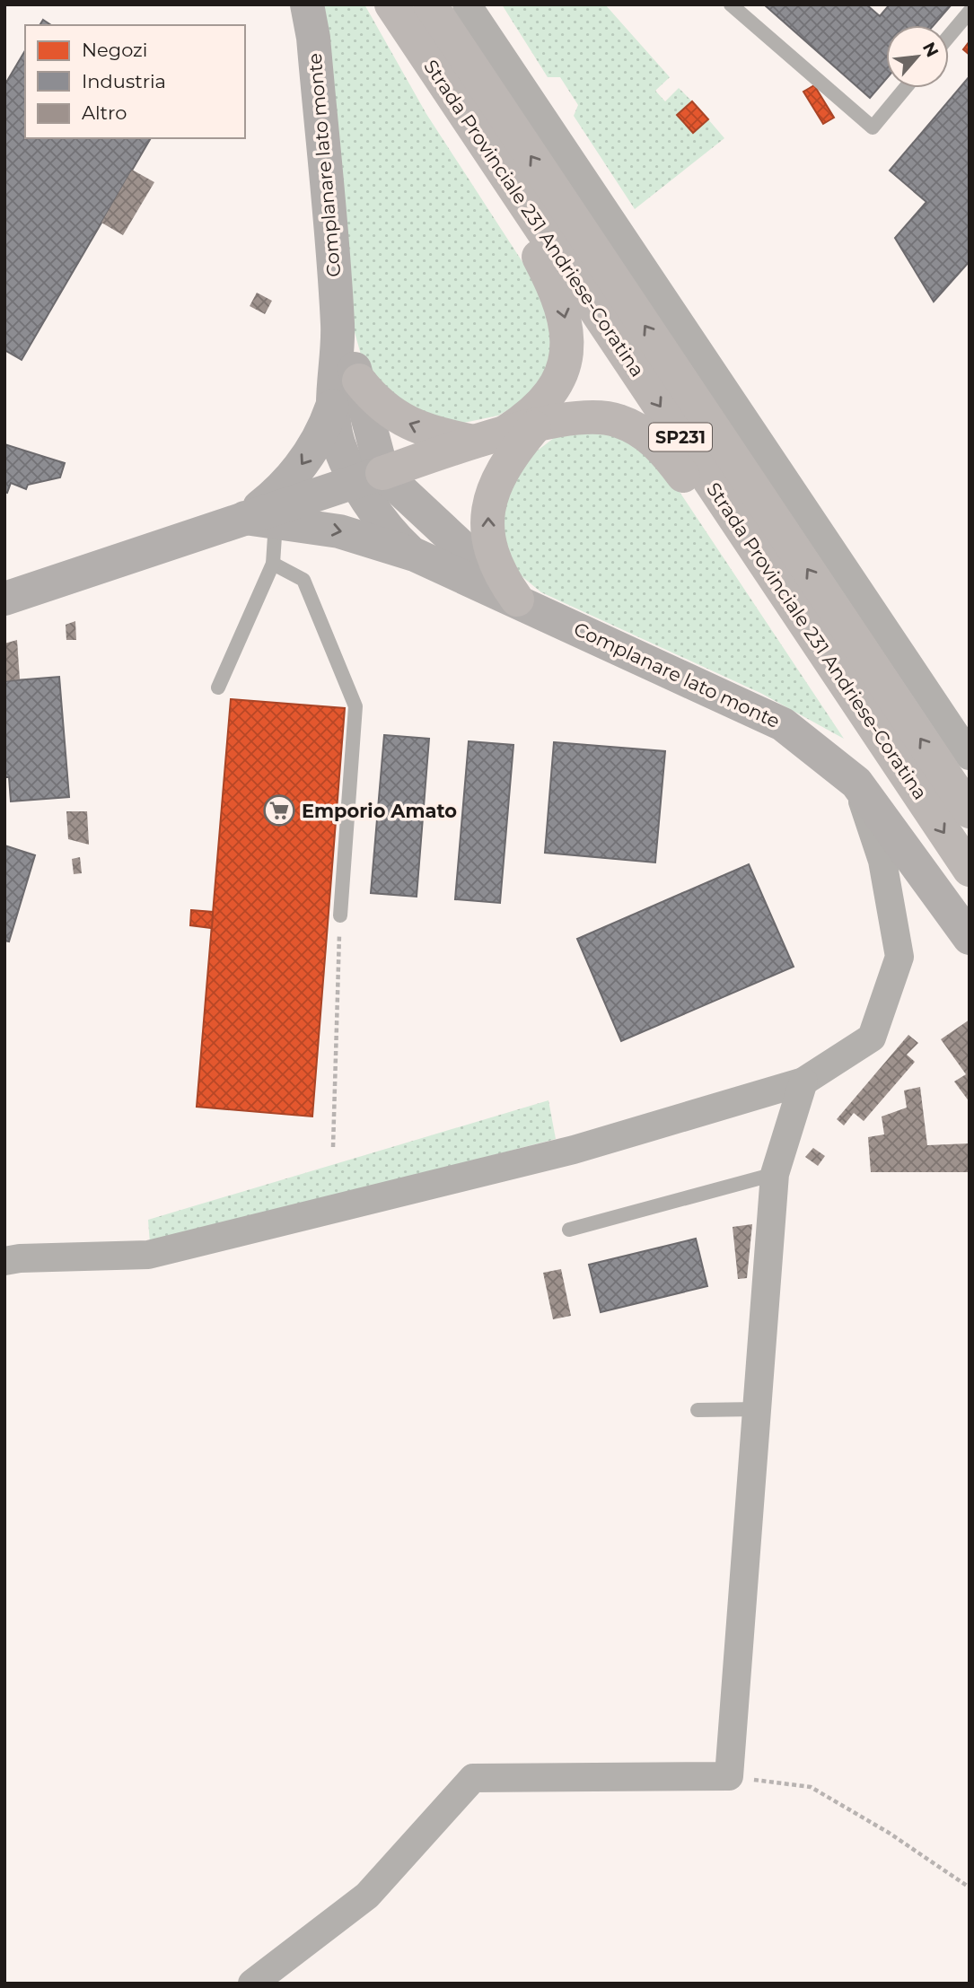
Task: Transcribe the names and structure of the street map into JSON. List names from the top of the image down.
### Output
{
  "streets": {
    "highway": ["Strada Provinciale 231 Andriese-Coratina", "SP231"],
    "street": ["Complanare lato monte"]
  },
  "crossings": [
    ["Complanare lato monte", "SP231"],
    ["Strada Provinciale 231 Andriese-Coratina", "SP231"]
  ],
  "places": {
    "supermarket": ["Emporio Amato"]
  },
  "legend": ["Negozi", "Industria", "Altro"],
  "north": "top right"
}
